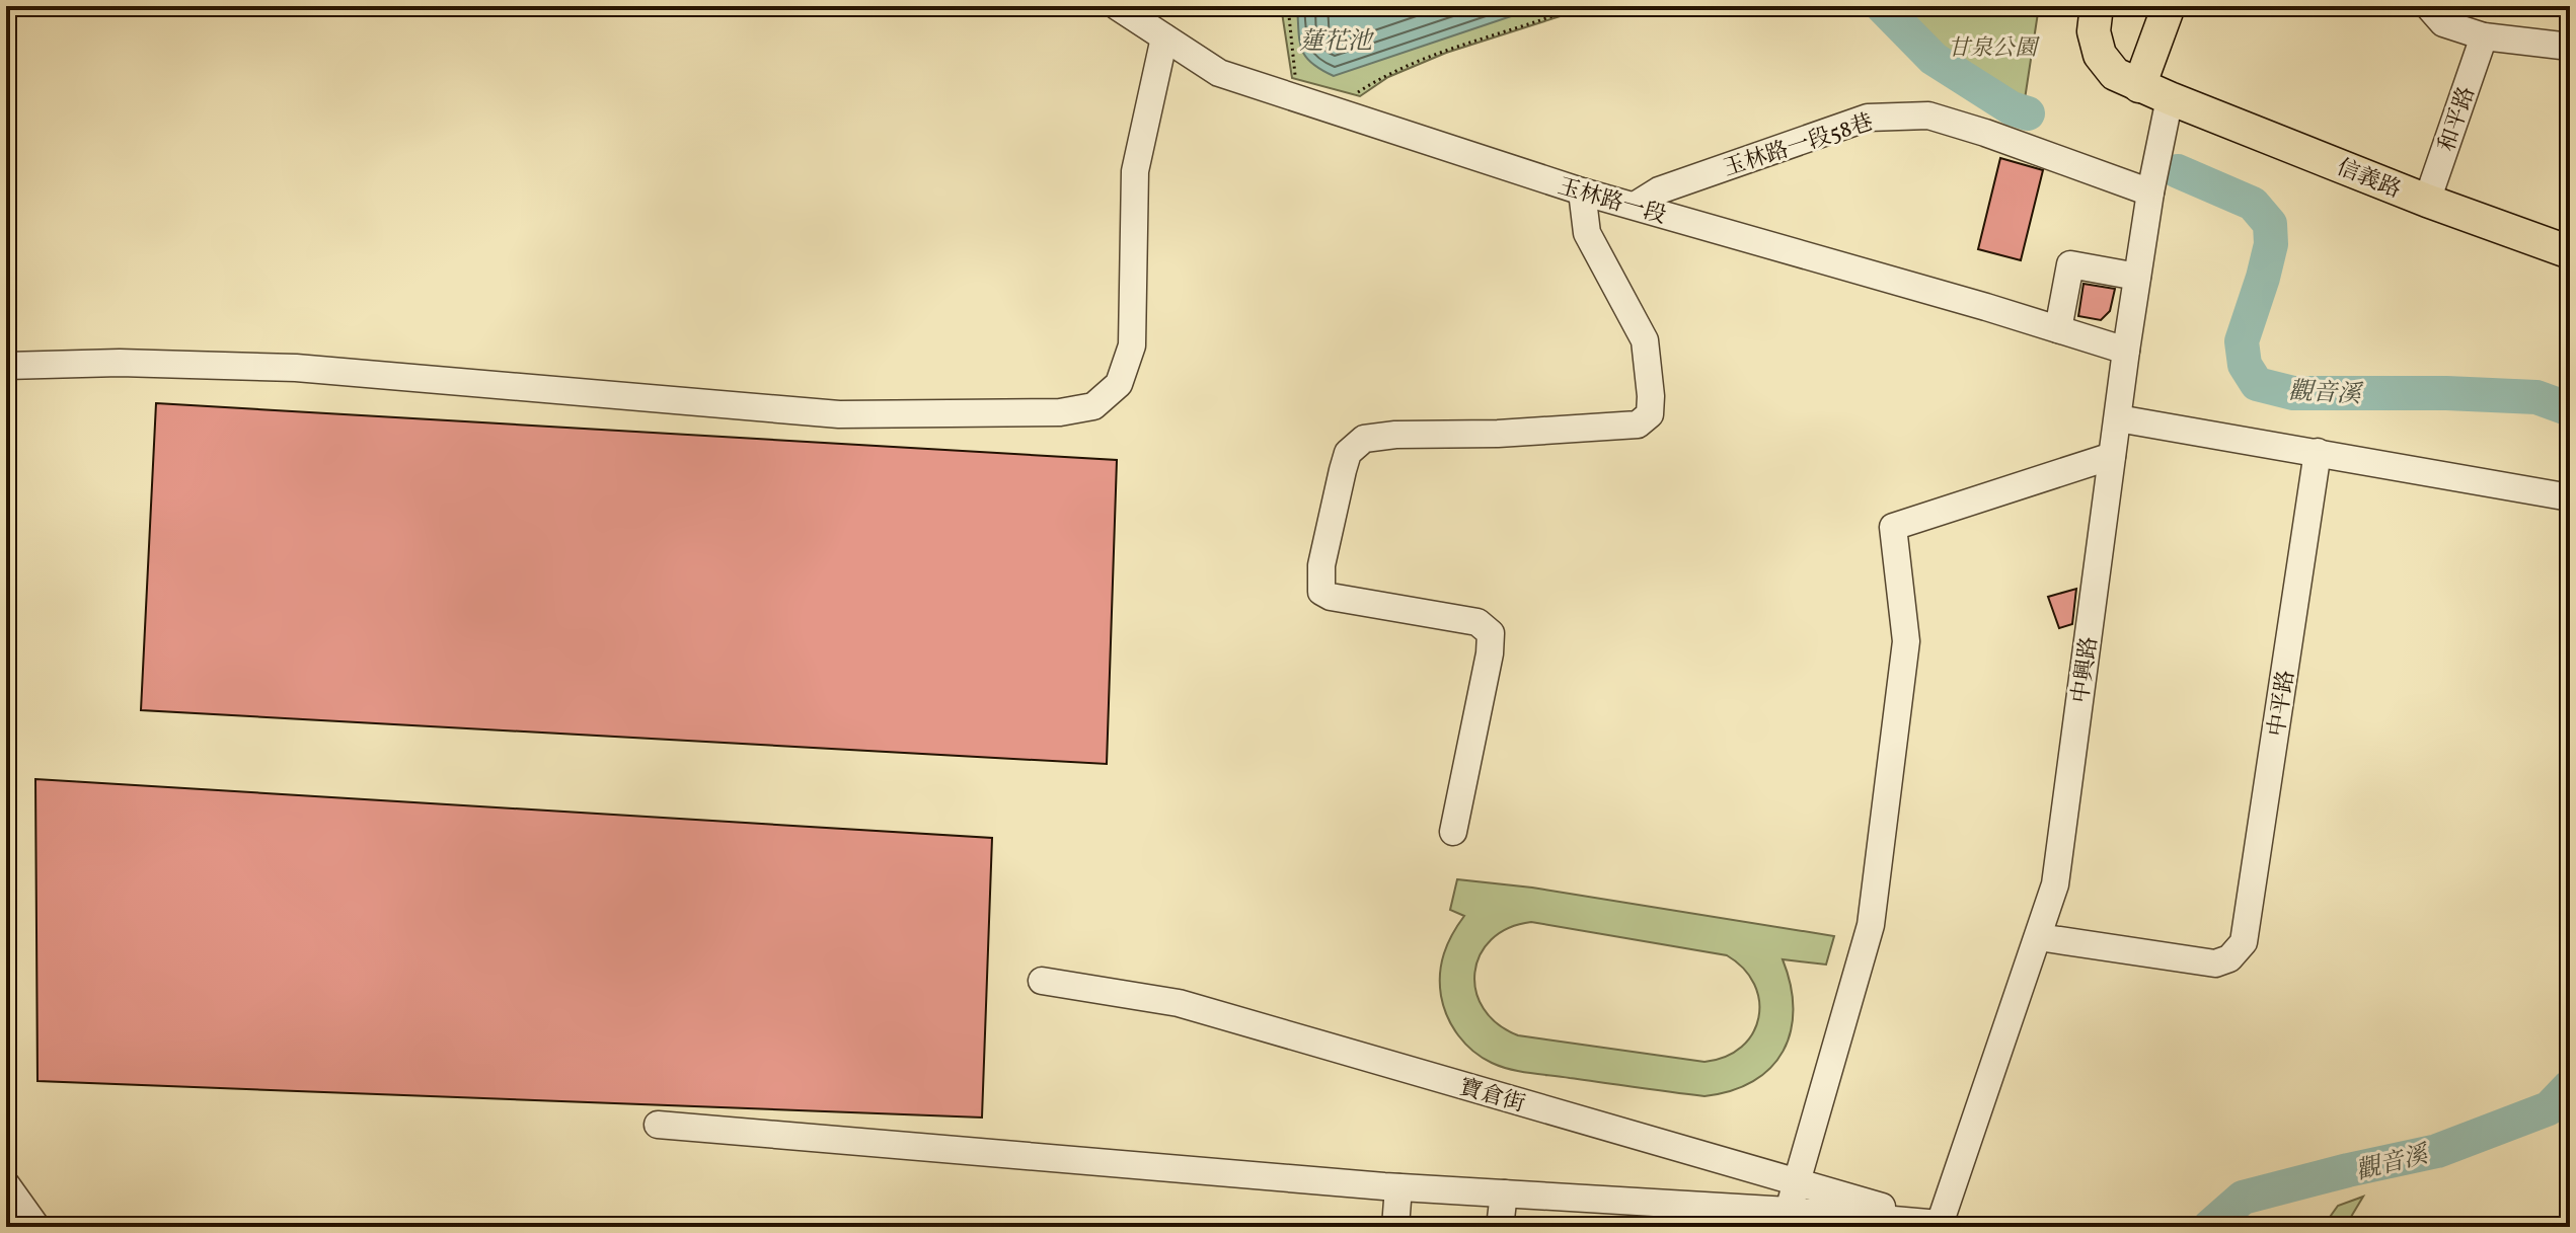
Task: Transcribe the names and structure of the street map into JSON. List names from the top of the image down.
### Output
{
  "streets": {
    "main road": ["信義路"],
    "street": [
      "和平路",
      "玉林路一段58巷",
      "玉林路一段",
      "中興路",
      "中平路",
      "寶倉街"
    ]
  },
  "crossings": [
    ["和平路", "信義路"],
    ["玉林路一段58巷", "玉林路一段"],
    ["玉林路一段58巷", "中興路"],
    ["信義路", "中興路"],
    ["玉林路一段", "中興路"],
    ["中興路", "中平路"],
    ["中興路", "寶倉街"]
  ],
  "water": ["蓮花池", "觀音溪"],
  "parks": ["甘泉公園"]
}
